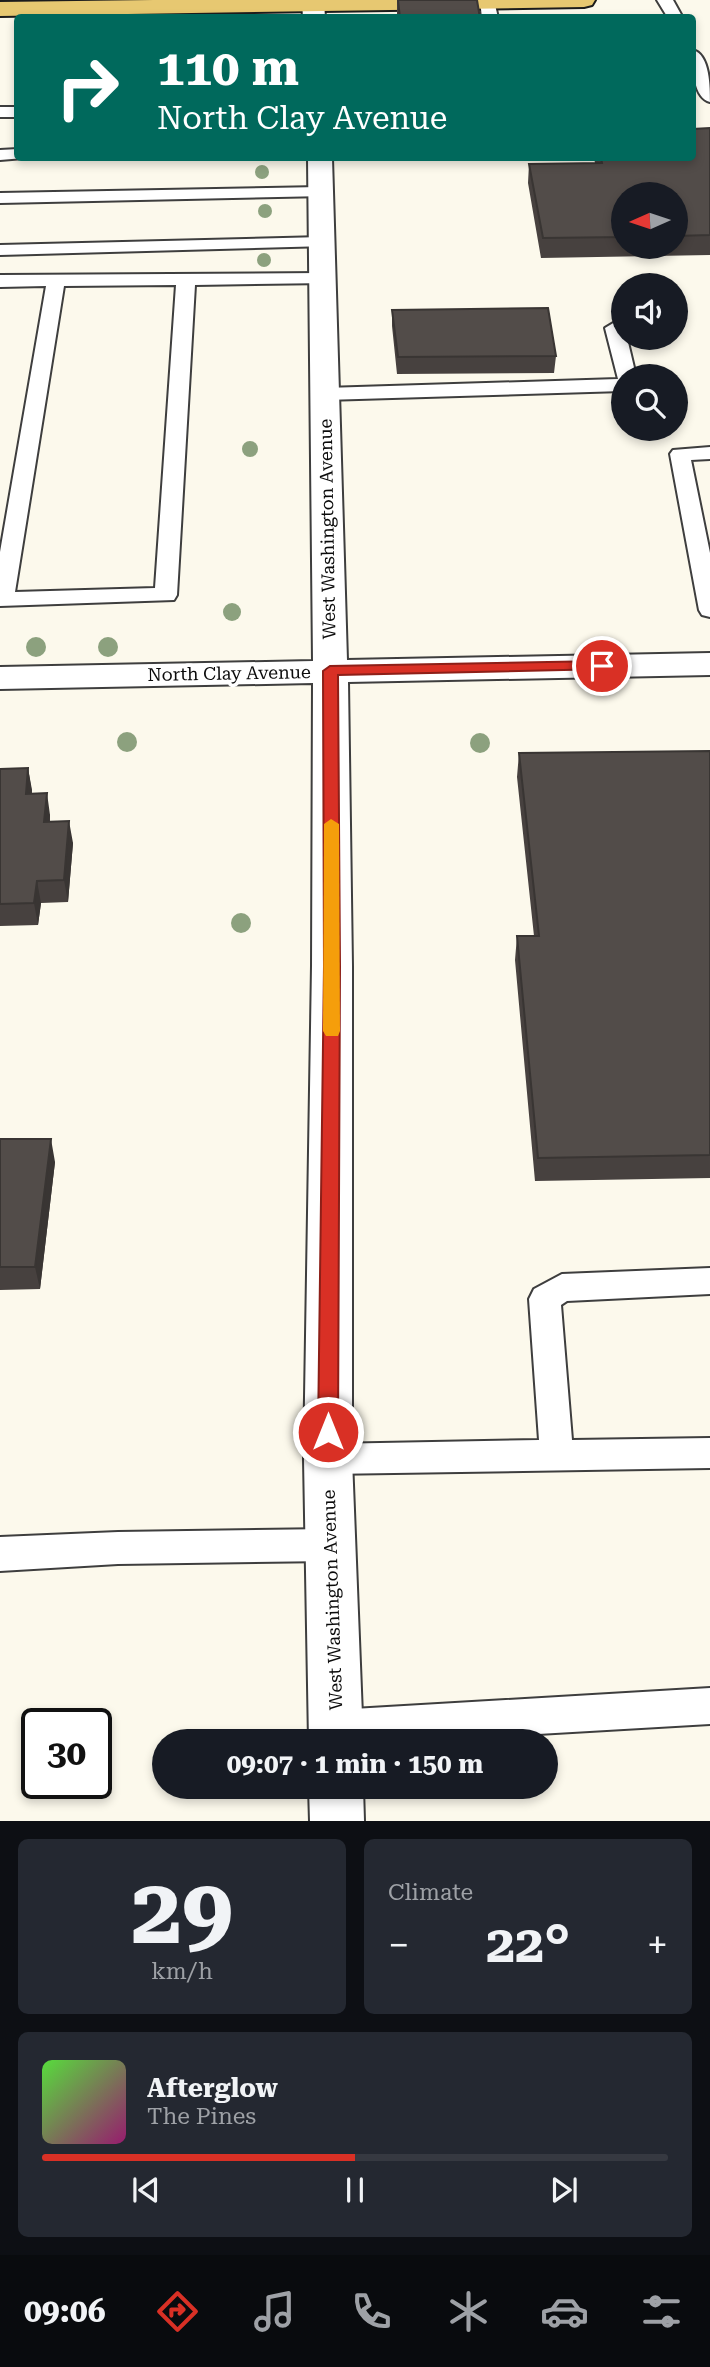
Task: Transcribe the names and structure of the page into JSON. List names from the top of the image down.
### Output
{
  "streets": {
    "street": ["West Washington Avenue", "North Clay Avenue"]
  },
  "crossings": [
    ["West Washington Avenue", "North Clay Avenue"]
  ],
  "north": "left",
  "page": {
    "turn": ["110 m", "North Clay Avenue"],
    "limit": "30",
    "trip": "09:07 · 1 min · 150 m",
    "tile": [
      ["29", "km/h"],
      "Climate"
    ],
    "heat": ["−", "22°", "+"],
    "song": ["Afterglow", "The Pines"],
    "tabs": "09:06"
  }
}
